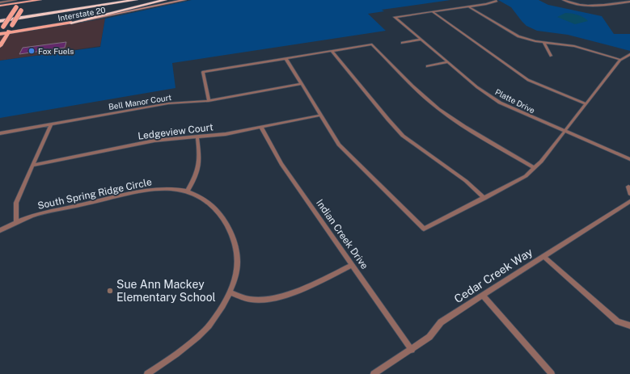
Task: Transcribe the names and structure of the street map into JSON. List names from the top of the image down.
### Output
{
  "streets": {
    "main road": ["Interstate 20"],
    "street": [
      "Platte Drive",
      "Bell Manor Court",
      "Ledgeview Court",
      "South Spring Ridge Circle",
      "Indian Creek Drive",
      "Cedar Creek Way"
    ]
  },
  "crossings": [
    ["Ledgeview Court", "Indian Creek Drive"],
    ["Indian Creek Drive", "Cedar Creek Way"]
  ],
  "places": ["Fox Fuels", "Sue Ann Mackey Elementary School"]
}
